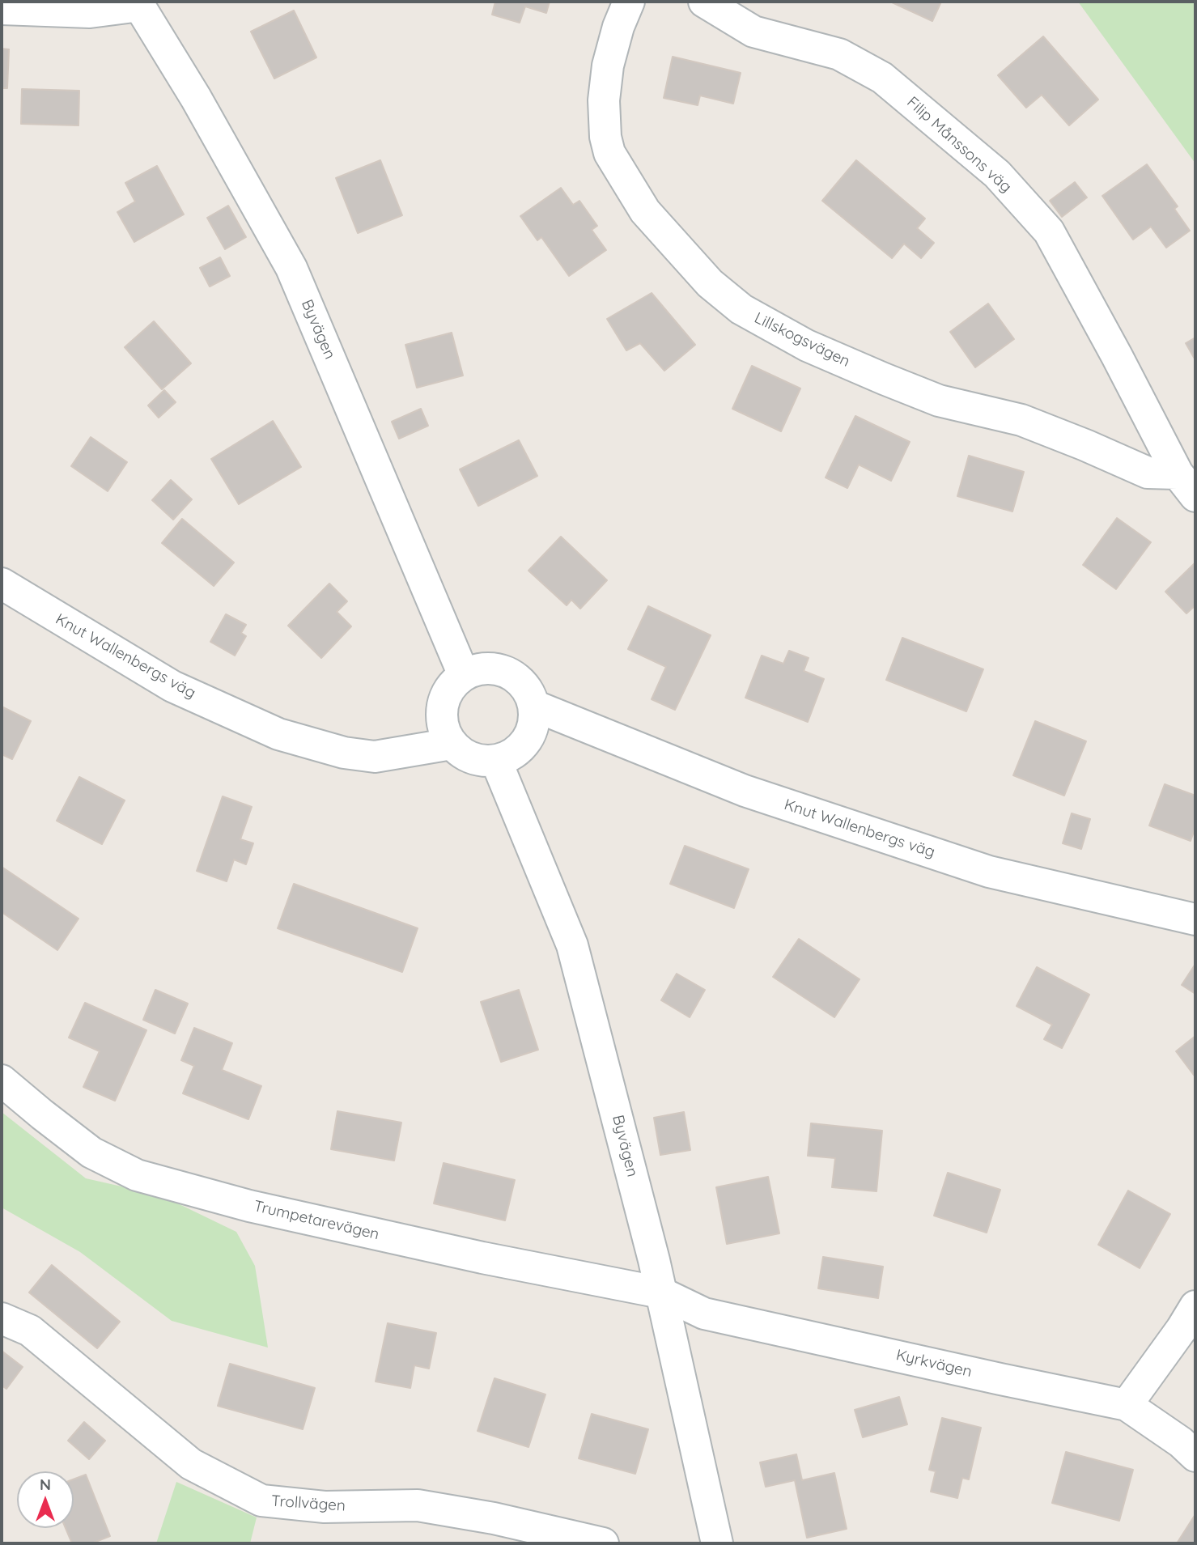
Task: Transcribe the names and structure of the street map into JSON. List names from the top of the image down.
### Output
{
  "streets": {
    "street": [
      "Filip Månssons väg",
      "Byvägen",
      "Lillskogsvägen",
      "Knut Wallenbergs väg",
      "Trumpetarevägen",
      "Kyrkvägen",
      "Trollvägen"
    ]
  },
  "crossings": [
    ["Filip Månssons väg", "Lillskogsvägen"],
    ["Byvägen", "Knut Wallenbergs väg"],
    ["Byvägen", "Trumpetarevägen"],
    ["Byvägen", "Kyrkvägen"],
    ["Trumpetarevägen", "Kyrkvägen"]
  ],
  "north": "top"
}
